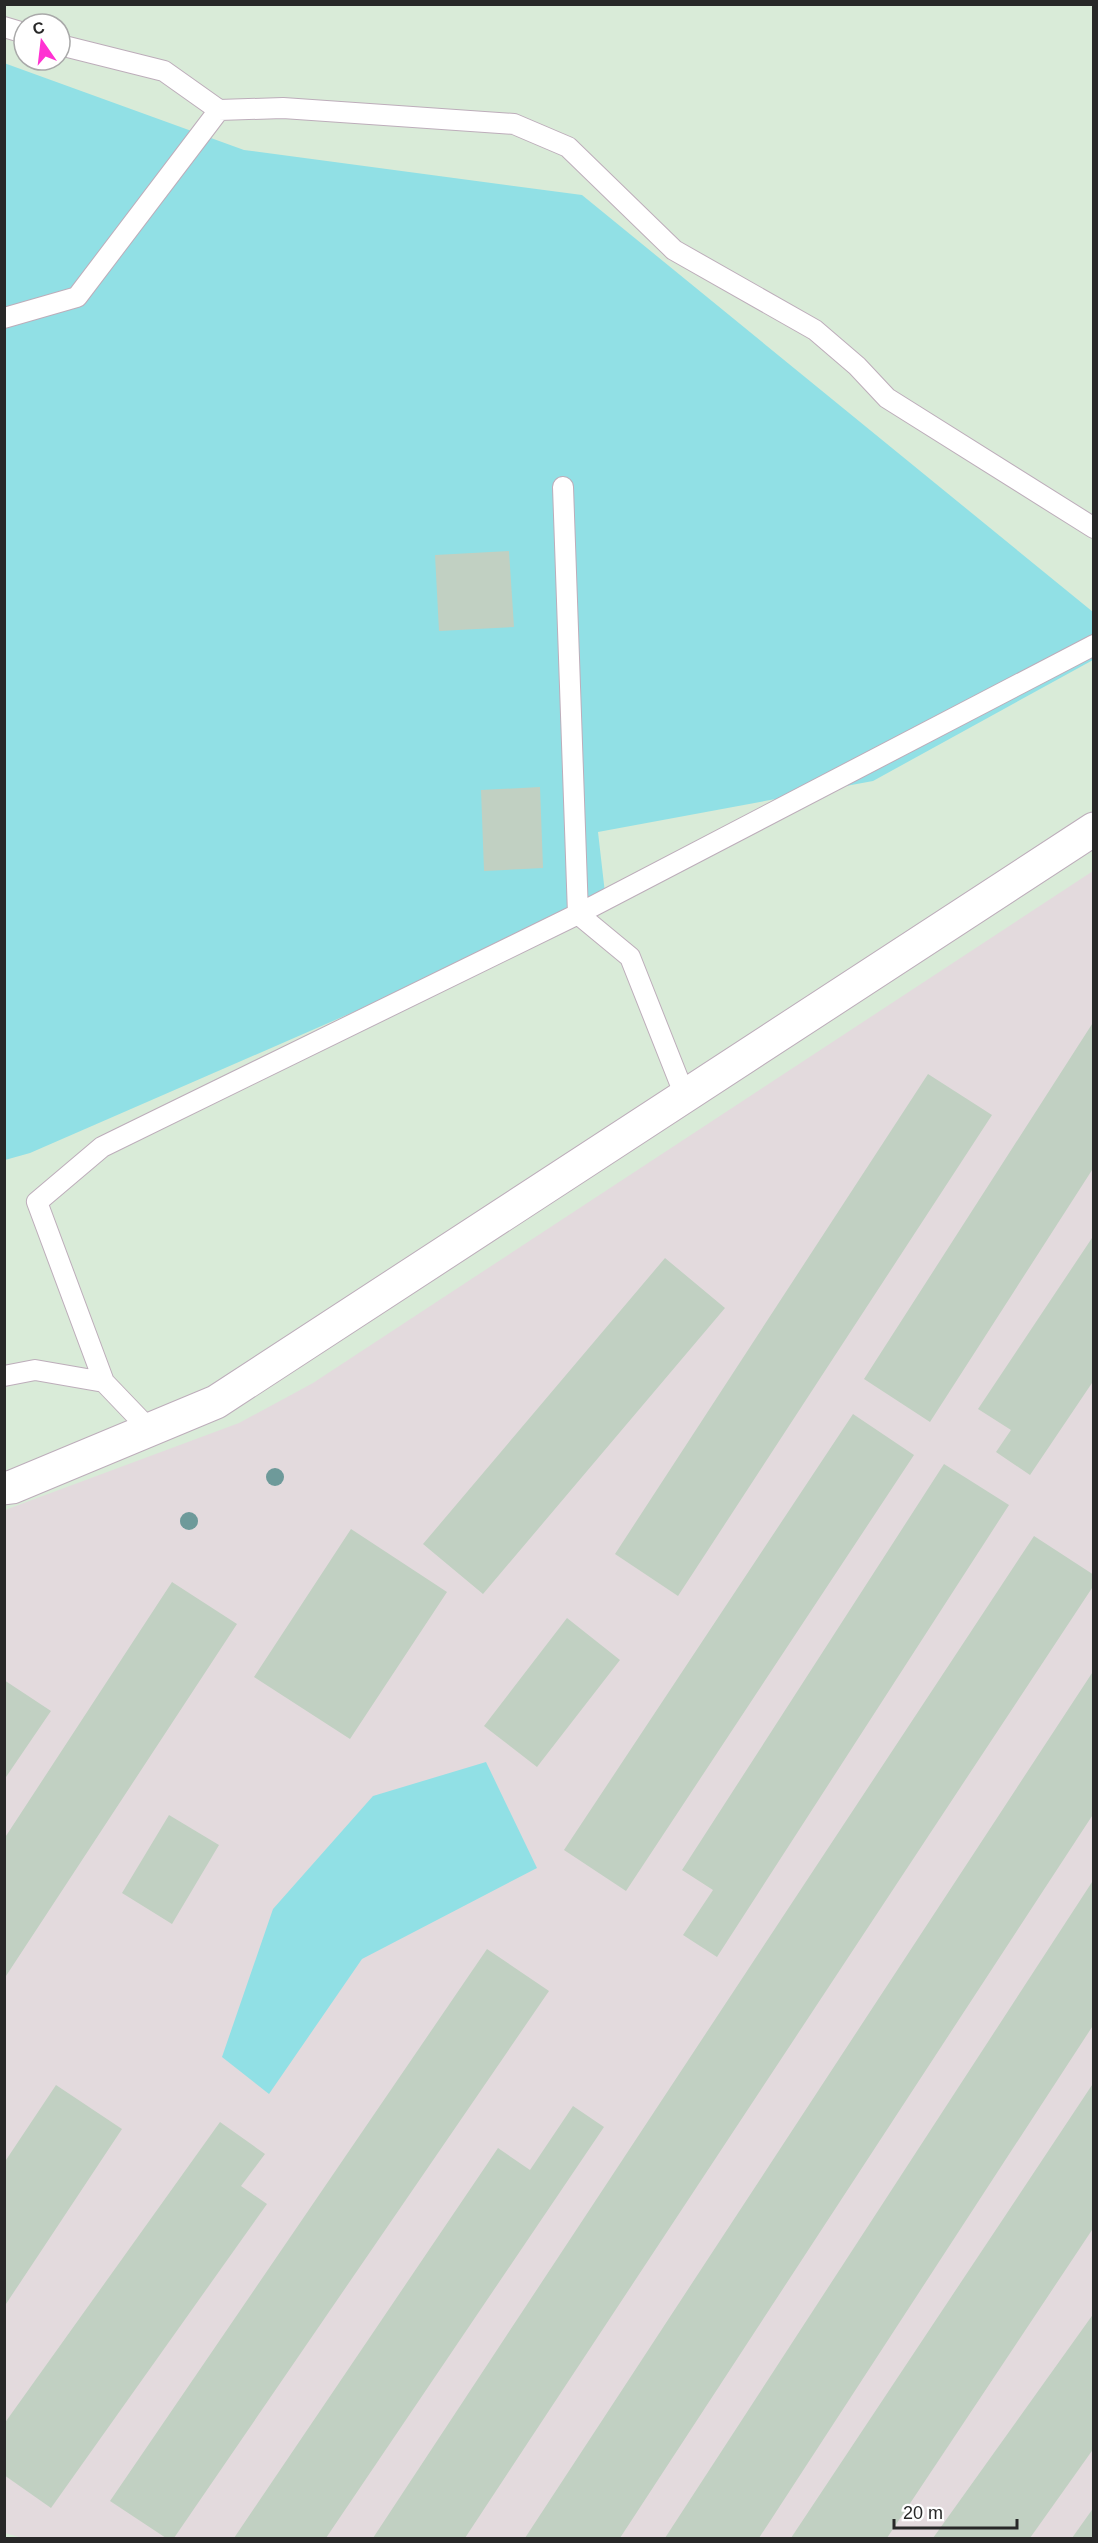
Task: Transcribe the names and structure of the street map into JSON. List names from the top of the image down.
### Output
{
  "scale_bar": "20 m",
  "north": "top"
}
